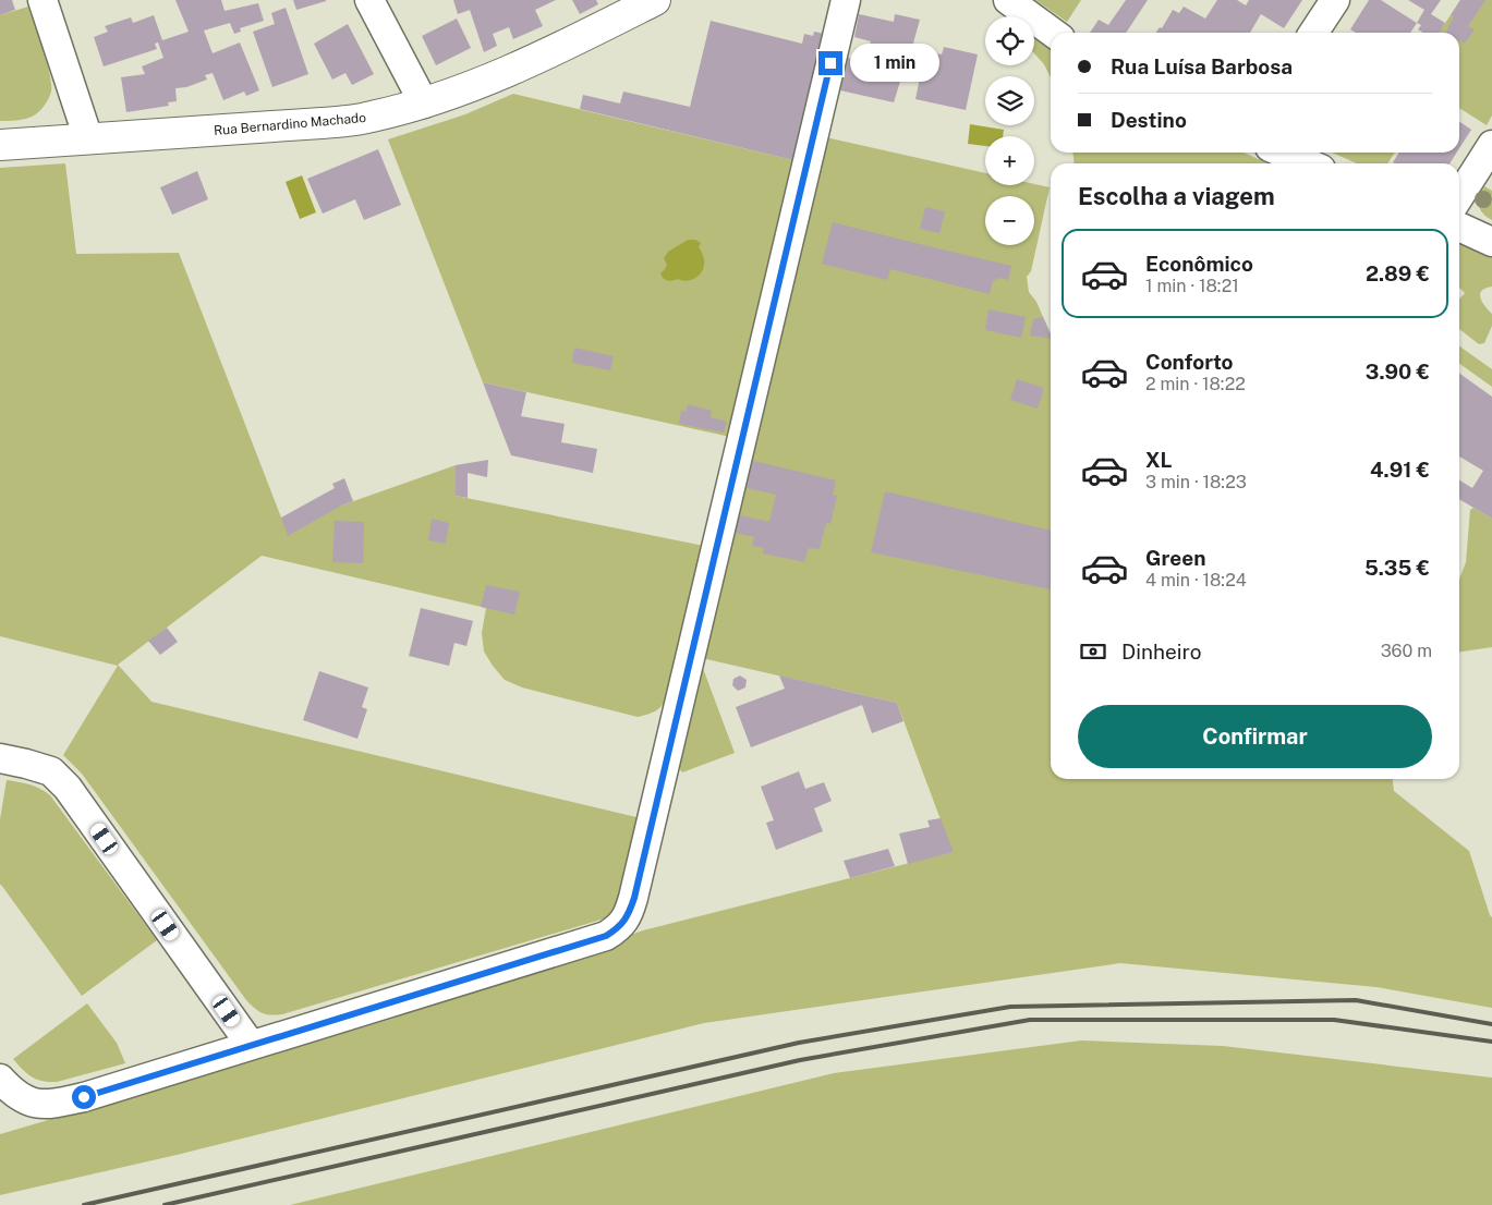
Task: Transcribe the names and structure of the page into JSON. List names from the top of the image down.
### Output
{
  "streets": {
    "main road": ["Rua Bernardino Machado"]
  },
  "page": {
    "map_buttons": ["+", "−"],
    "banner": ["Rua Luísa Barbosa", "Destino"],
    "bubble": "1 min",
    "heading": "Escolha a viagem",
    "list": [
      {
        "name": "Econômico",
        "note": "1 min · 18:21",
        "value": "2.89 €"
      },
      {
        "name": "Conforto",
        "note": "2 min · 18:22",
        "value": "3.90 €"
      },
      {
        "name": "XL",
        "note": "3 min · 18:23",
        "value": "4.91 €"
      },
      {
        "name": "Green",
        "note": "4 min · 18:24",
        "value": "5.35 €"
      }
    ],
    "pay": ["Dinheiro", "360 m"],
    "buttons": "Confirmar"
  }
}
